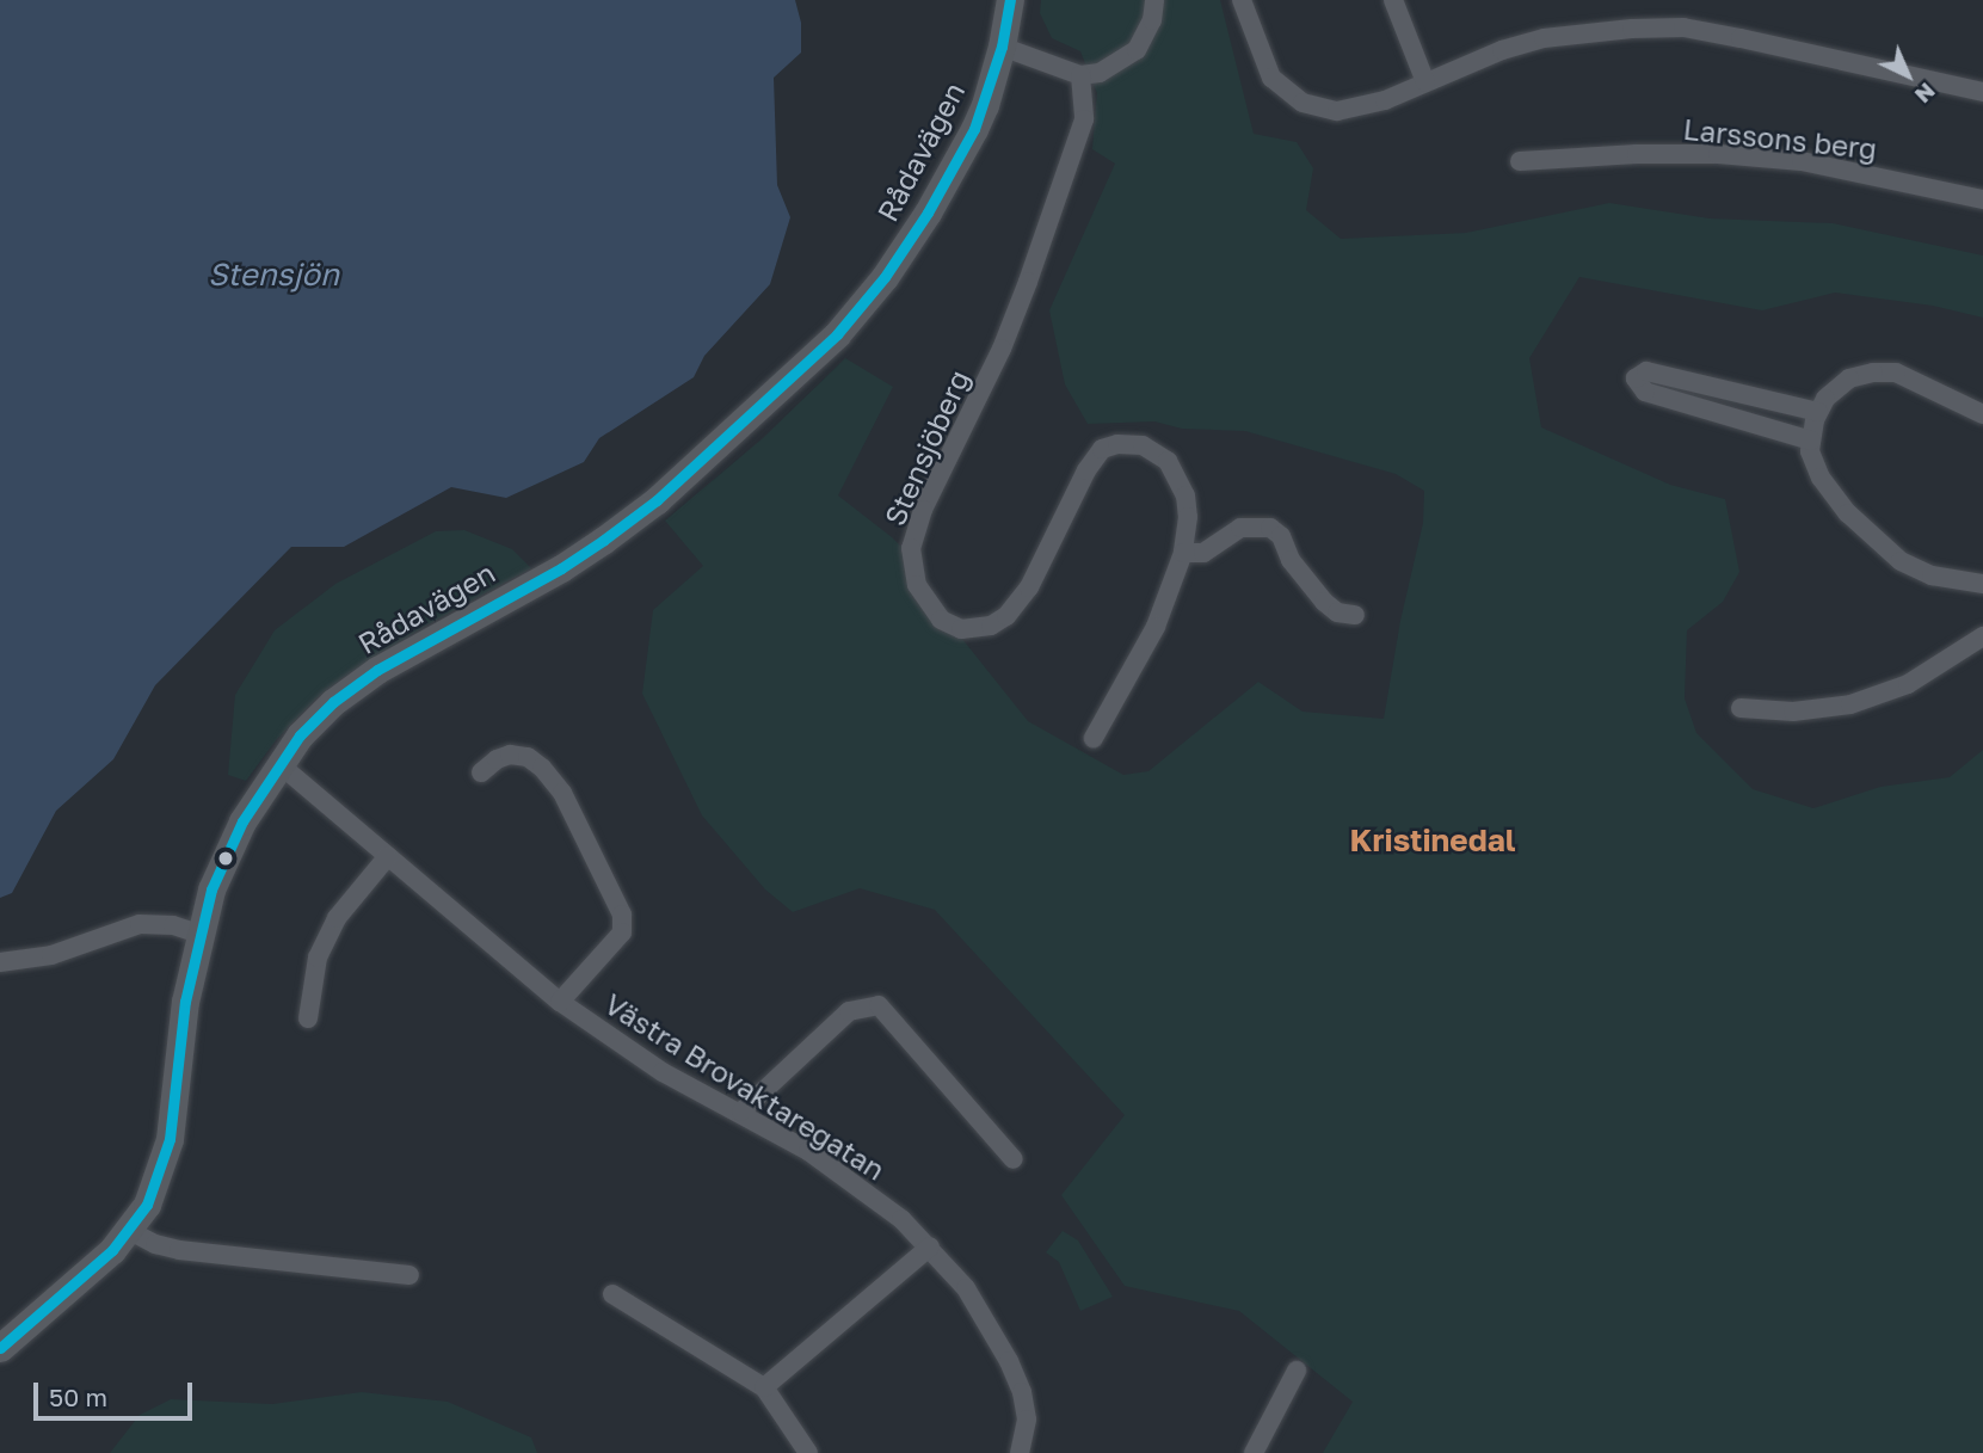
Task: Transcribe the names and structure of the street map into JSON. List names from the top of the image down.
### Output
{
  "streets": {
    "street": [
      "Larssons berg",
      "Rådavägen",
      "Stensjöberg",
      "Västra Brovaktaregatan"
    ]
  },
  "crossings": [
    ["Rådavägen", "Västra Brovaktaregatan"]
  ],
  "districts": ["Kristinedal"],
  "water": ["Stensjön"],
  "scale_bar": "50 m",
  "north": "bottom right"
}
